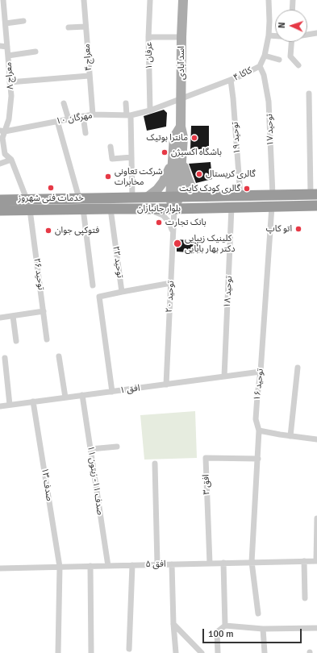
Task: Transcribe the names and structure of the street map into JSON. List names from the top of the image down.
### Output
{
  "streets": {
    "highway": ["بلوار جانبازان"],
    "main road": ["اسد آبادی"],
    "street": [
      "عرفان ۱",
      "معراج ۴",
      "کاکا ۴",
      "معراج ۸",
      "مهرگان ۱۰",
      "توحید ۱۷",
      "توحید ۱۹",
      "توحید ۲۲",
      "توحید ۲۶",
      "توحید ۱۸",
      "توحید ۲۰",
      "توحید ۱۶",
      "افق ۱",
      "صدف ۱۱- زیتون ۱۱",
      "صدف ۱۳",
      "افق ۳",
      "افق ۵"
    ]
  },
  "crossings": [
    ["عرفان ۱", "مهرگان ۱۰"],
    ["معراج ۴", "مهرگان ۱۰"],
    ["اسد آبادی", "کاکا ۴"],
    ["اسد آبادی", "مهرگان ۱۰"],
    ["اسد آبادی", "بلوار جانبازان"],
    ["اسد آبادی", "توحید ۲۰"],
    ["کاکا ۴", "مهرگان ۱۰"],
    ["کاکا ۴", "توحید ۱۷"],
    ["کاکا ۴", "توحید ۱۹"],
    ["معراج ۸", "مهرگان ۱۰"],
    ["معراج ۸", "بلوار جانبازان"],
    ["توحید ۱۷", "بلوار جانبازان"],
    ["توحید ۱۹", "بلوار جانبازان"],
    ["بلوار جانبازان", "توحید ۲۲"],
    ["بلوار جانبازان", "توحید ۲۶"],
    ["بلوار جانبازان", "توحید ۱۸"],
    ["بلوار جانبازان", "توحید ۲۰"],
    ["بلوار جانبازان", "توحید ۱۶"],
    ["توحید ۱۸", "افق ۱"],
    ["توحید ۲۰", "افق ۱"],
    ["توحید ۱۶", "افق ۱"],
    ["توحید ۱۶", "افق ۳"],
    ["توحید ۱۶", "افق ۵"],
    ["افق ۱", "صدف ۱۱- زیتون ۱۱"],
    ["افق ۱", "صدف ۱۳"],
    ["صدف ۱۱- زیتون ۱۱", "افق ۵"],
    ["صدف ۱۳", "افق ۵"],
    ["افق ۳", "افق ۵"]
  ],
  "places": [
    "مانترا بوتیک",
    "باشگاه اکسیژن",
    "گالری کریستال",
    "شرکت تعاونی مخابرات",
    "خدمات فنی شهروز",
    "گالری کودک کایت",
    "بانک تجارت",
    "اتو کاپ",
    "فتوکپی جوان",
    "کلینیک زیبایی دکتر بهار بابایی"
  ],
  "scale_bar": "100 m",
  "north": "left"
}
